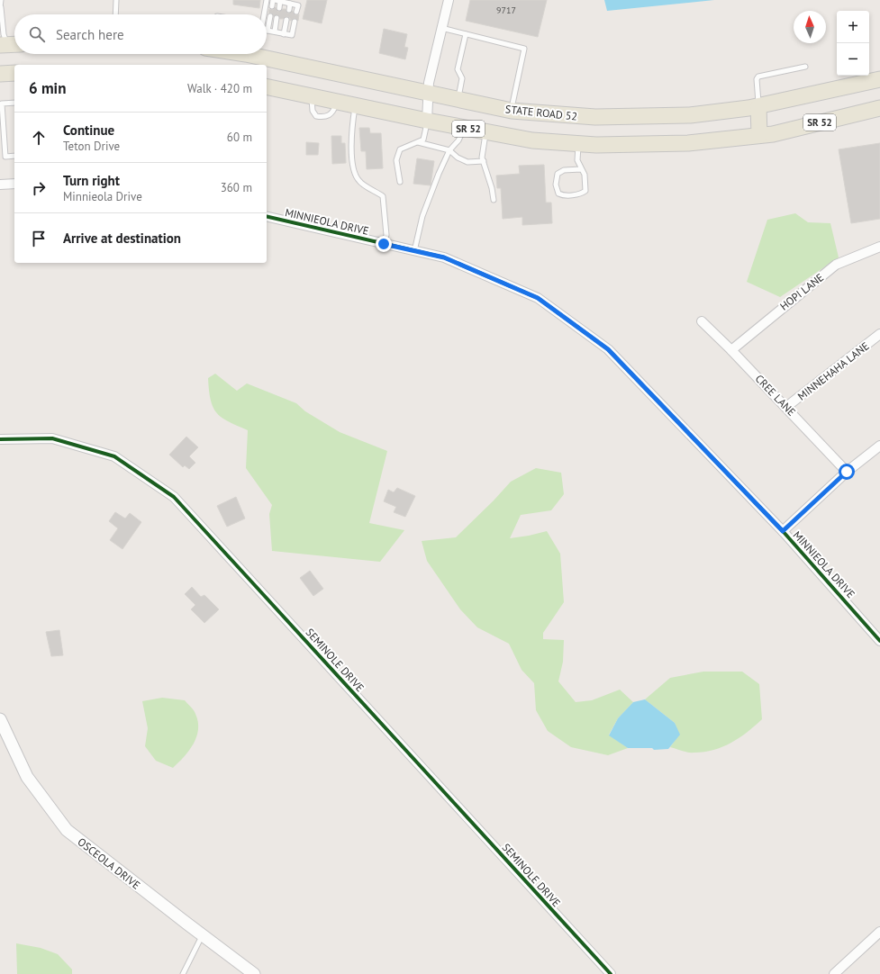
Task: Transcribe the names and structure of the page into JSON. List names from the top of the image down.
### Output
{
  "streets": {
    "main road": ["STATE ROAD 52", "SR 52"],
    "street": [
      "MINNIEOLA DRIVE",
      "HOPI LANE",
      "MINNEHAHA LANE",
      "CREE LANE",
      "SEMINOLE DRIVE",
      "OSCEOLA DRIVE"
    ]
  },
  "crossings": [
    ["HOPI LANE", "CREE LANE"],
    ["MINNEHAHA LANE", "CREE LANE"]
  ],
  "house_numbers": ["9717"],
  "north": "top",
  "page": {
    "map_buttons": ["+", "−"],
    "search": "Search here",
    "heading": ["6 min", "Walk · 420 m"],
    "list": [
      ["Continue", "Teton Drive", "60 m"],
      ["Turn right", "Minnieola Drive", "360 m"],
      "Arrive at destination"
    ]
  }
}
